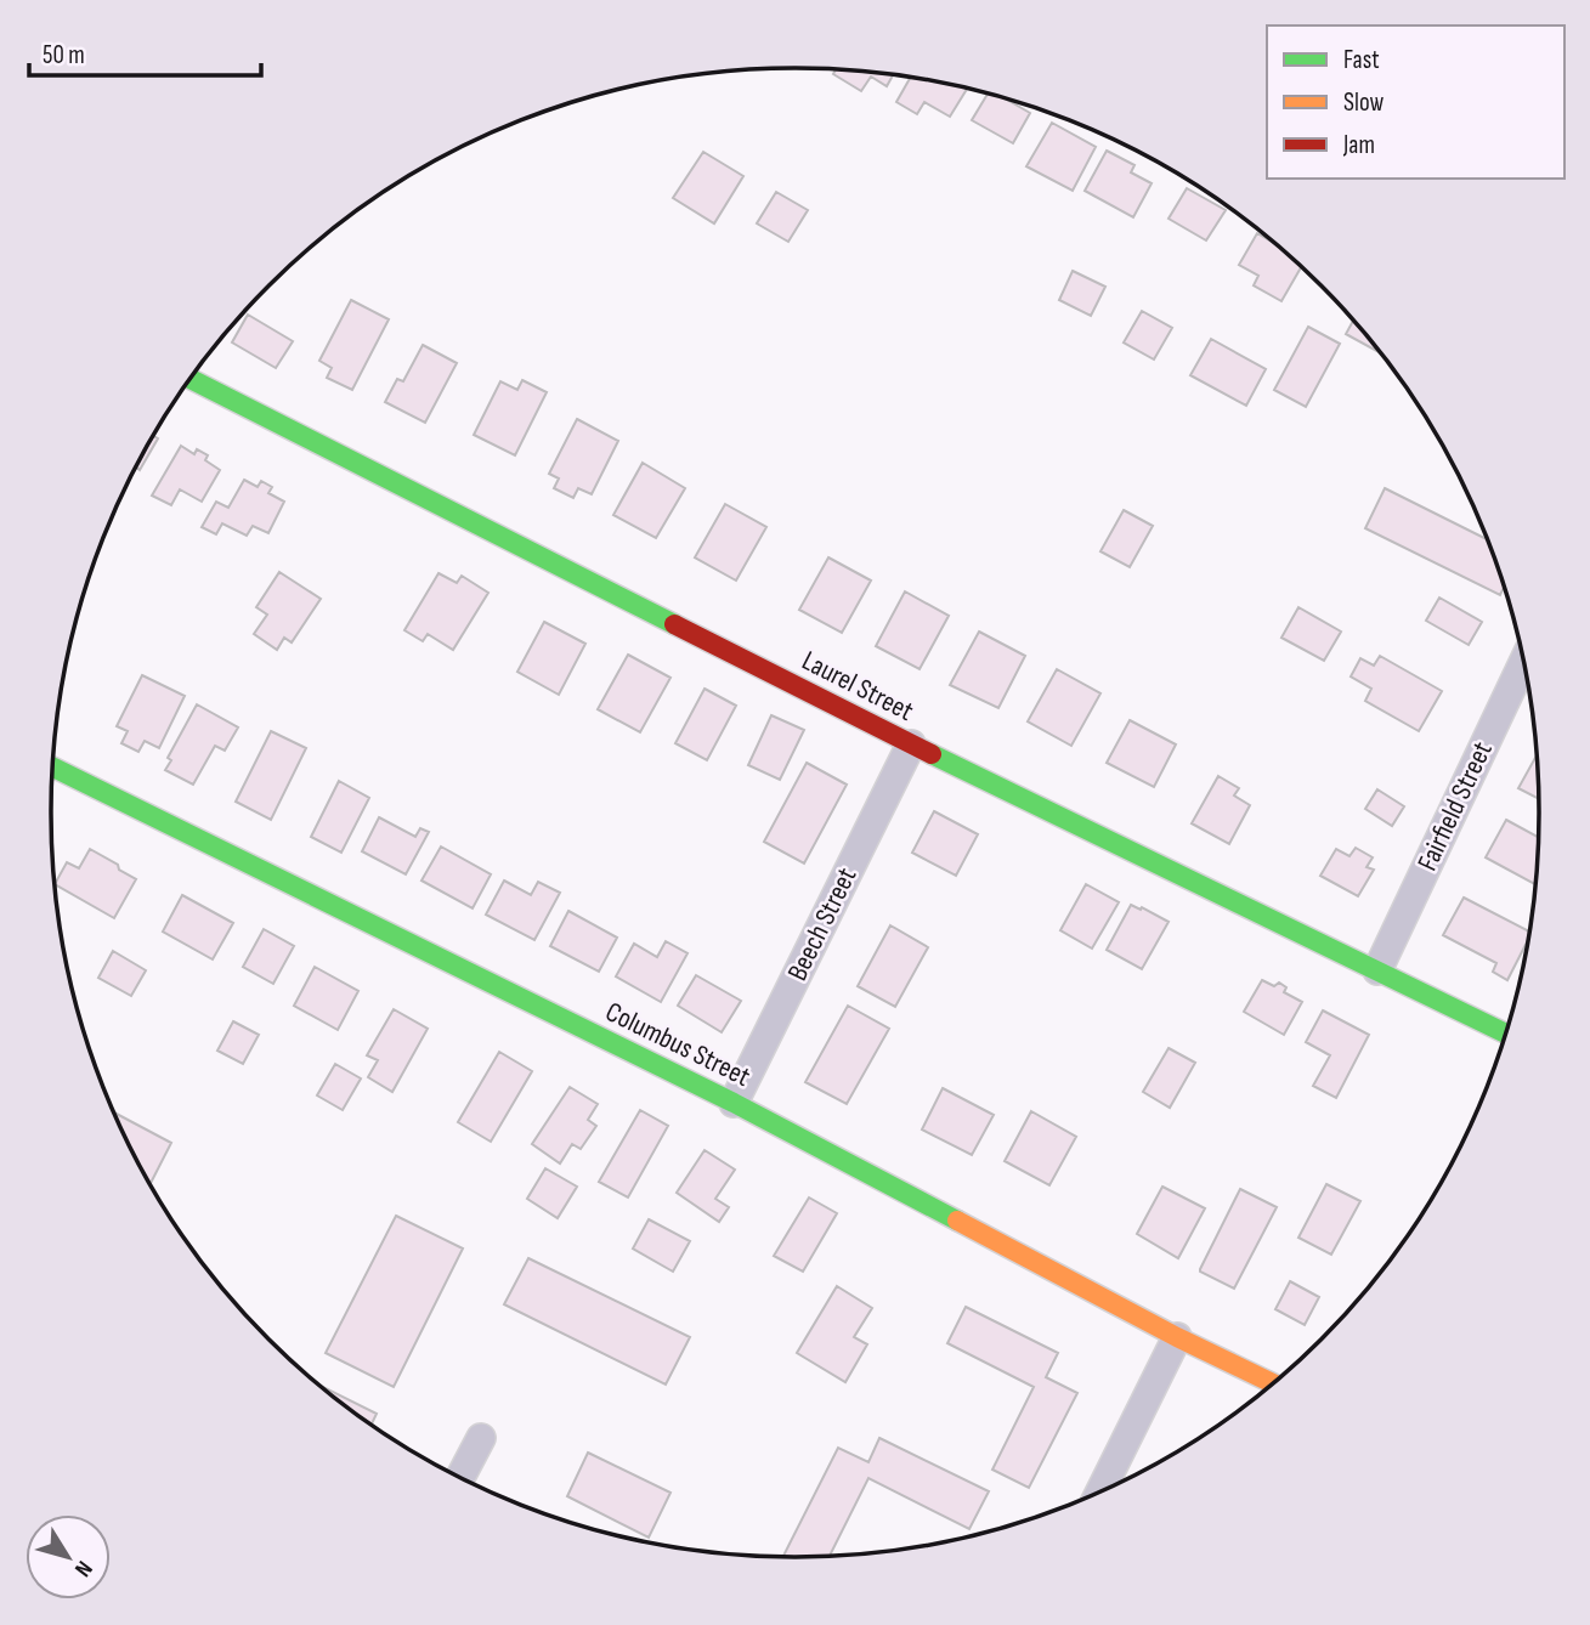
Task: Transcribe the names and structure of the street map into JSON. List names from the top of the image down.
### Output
{
  "streets": {
    "street": [
      "Laurel Street",
      "Fairfield Street",
      "Beech Street",
      "Columbus Street"
    ]
  },
  "crossings": [
    ["Laurel Street", "Fairfield Street"],
    ["Laurel Street", "Beech Street"],
    ["Beech Street", "Columbus Street"]
  ],
  "legend": ["Fast", "Slow", "Jam"],
  "scale_bar": "50 m",
  "north": "bottom right"
}
